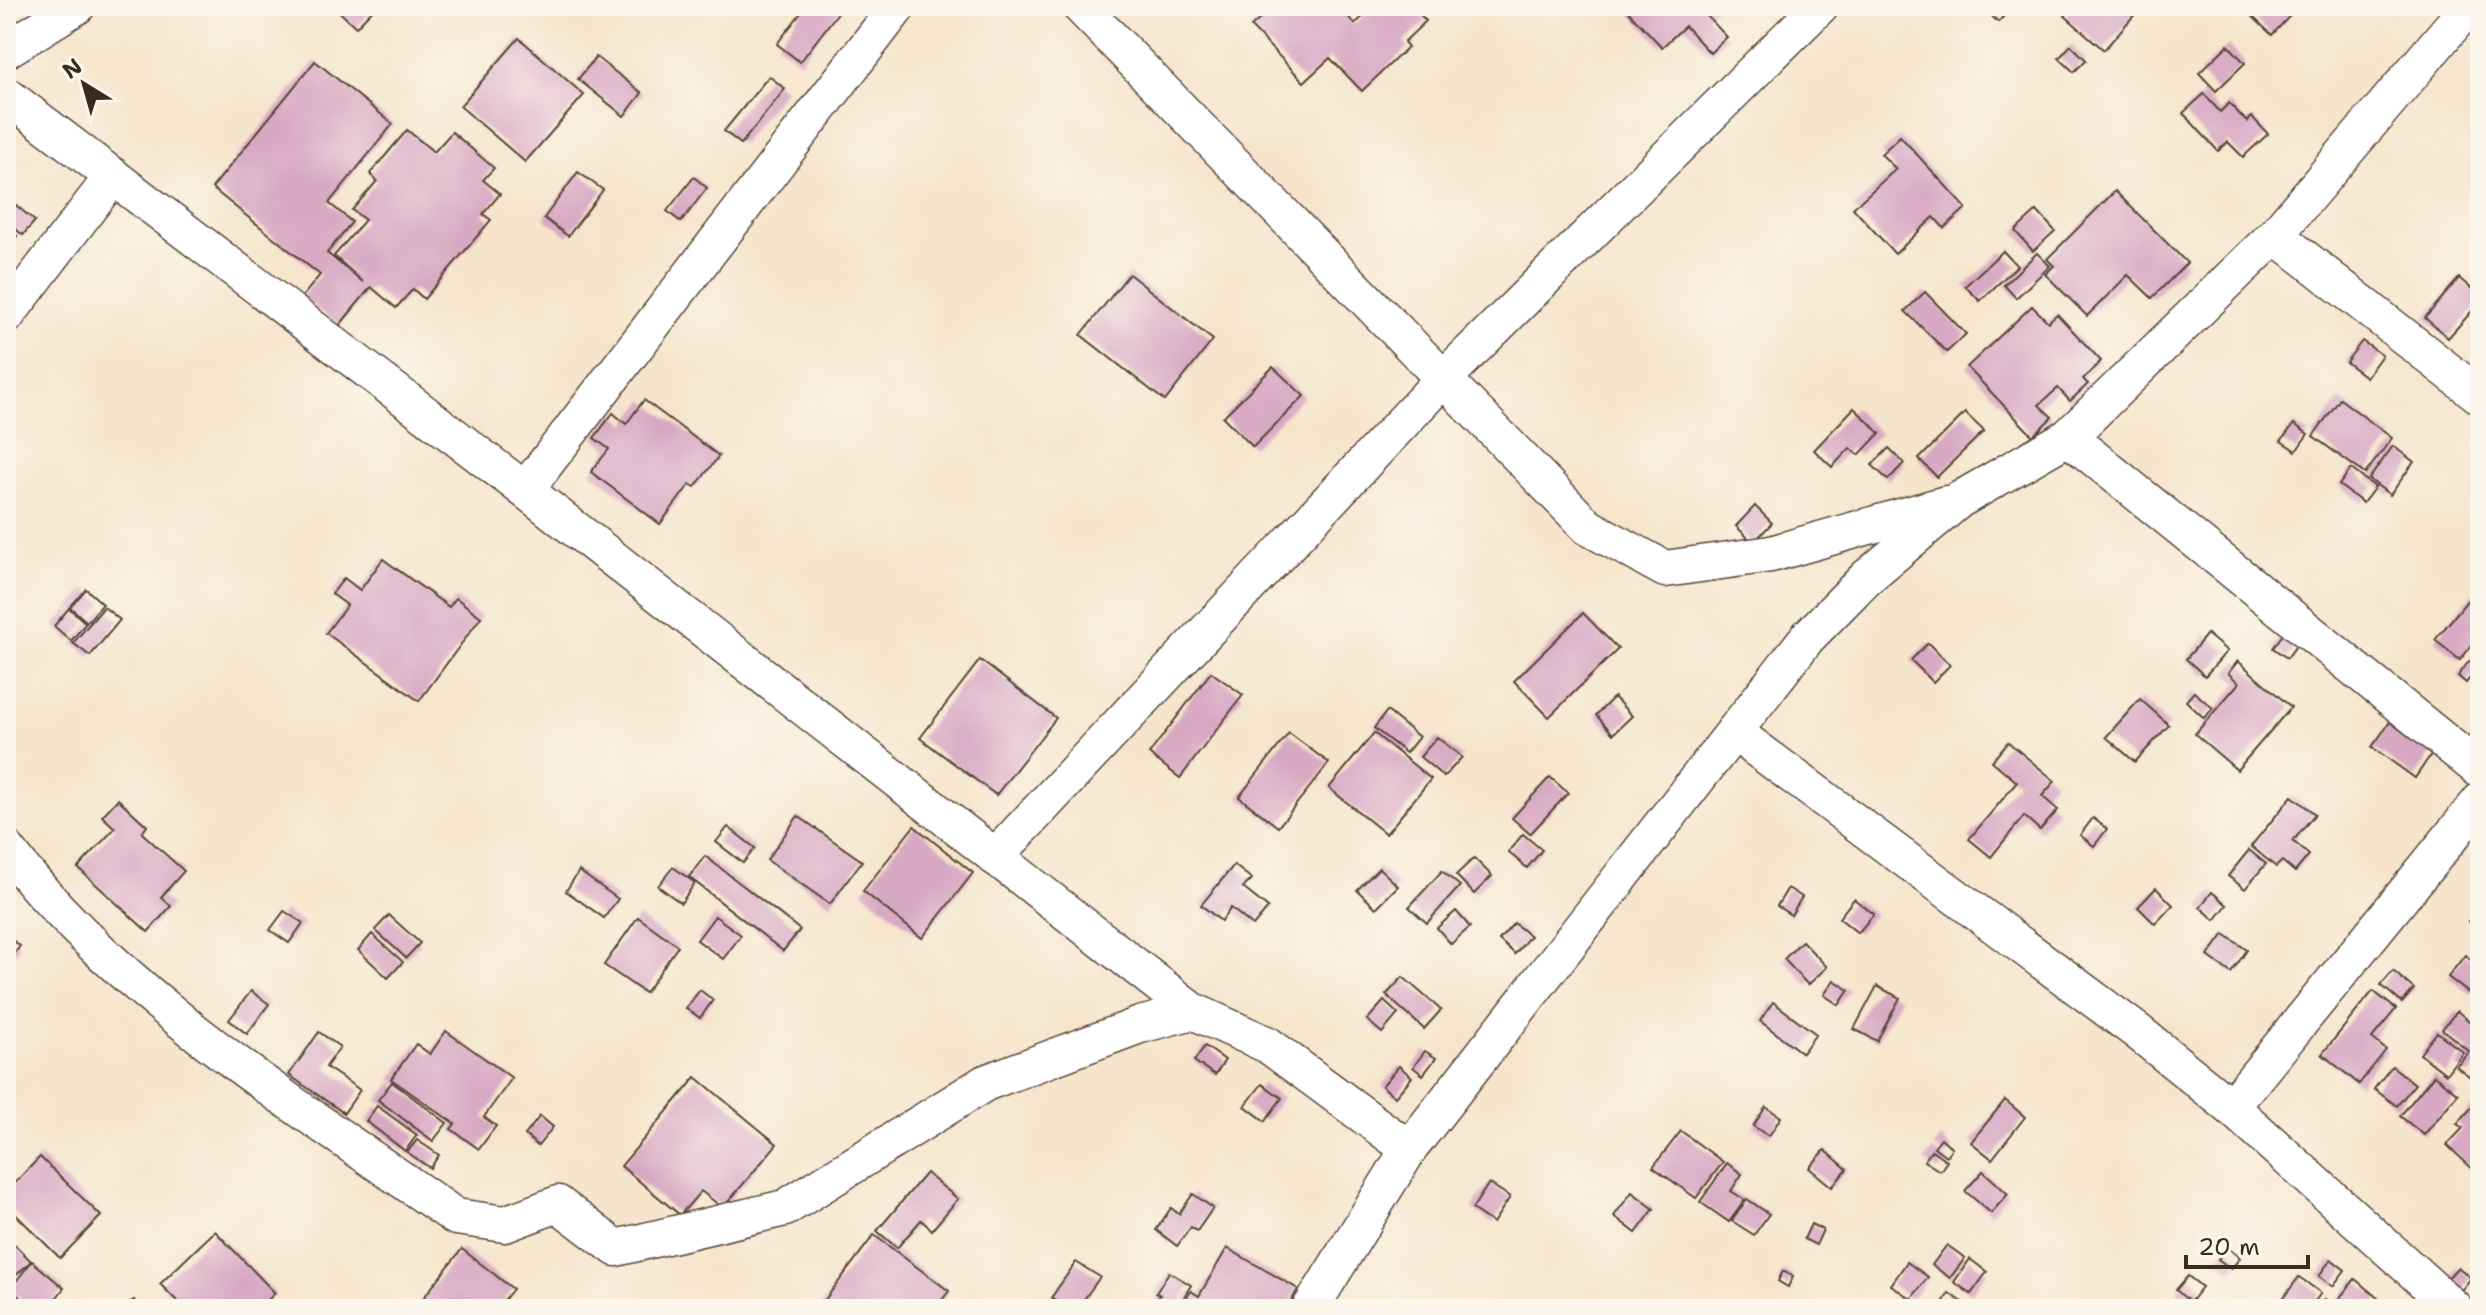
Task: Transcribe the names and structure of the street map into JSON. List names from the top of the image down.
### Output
{
  "scale_bar": "20 m",
  "north": "top left"
}
